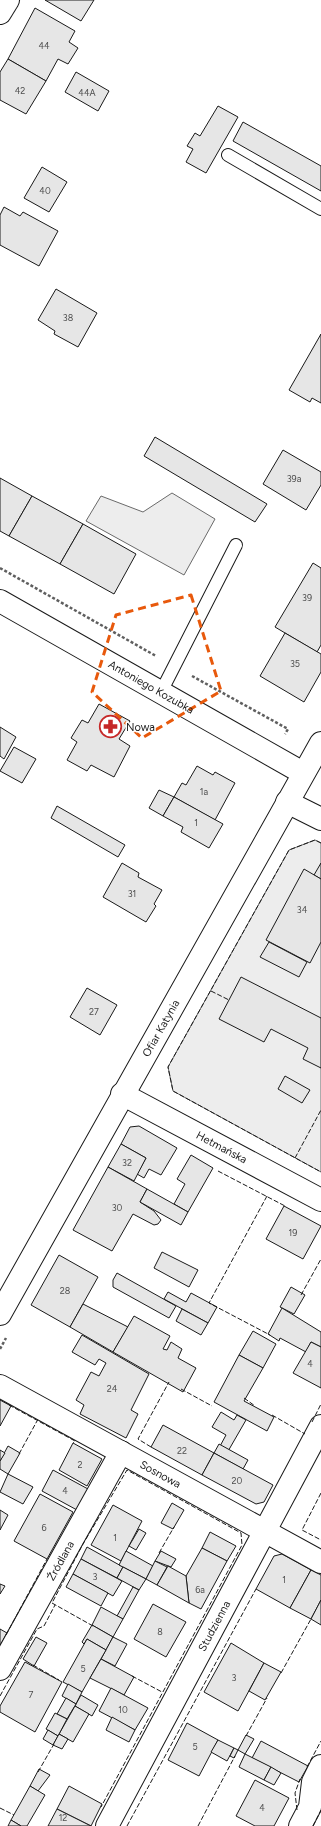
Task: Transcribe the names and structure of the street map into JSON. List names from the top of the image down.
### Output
{
  "streets": {
    "street": [
      "Antoniego Kozubka",
      "Ofiar Katynia",
      "Hetmańska",
      "Sosnowa",
      "Źródlana",
      "Studzienna"
    ]
  },
  "crossings": [
    ["Antoniego Kozubka", "Ofiar Katynia"],
    ["Ofiar Katynia", "Hetmańska"],
    ["Sosnowa", "Źródlana"],
    ["Sosnowa", "Studzienna"]
  ],
  "places": {
    "pharmacy": ["Nowa"]
  },
  "house_numbers": [
    "44",
    "42",
    "44A",
    "40",
    "38",
    "39a",
    "39",
    "35",
    "1a",
    "1",
    "31",
    "34",
    "27",
    "32",
    "30",
    "19",
    "28",
    "4",
    "24",
    "22",
    "2",
    "20",
    "4",
    "6",
    "1",
    "3",
    "1",
    "6a",
    "8",
    "5",
    "3",
    "7",
    "10",
    "5",
    "4",
    "12"
  ]
}
